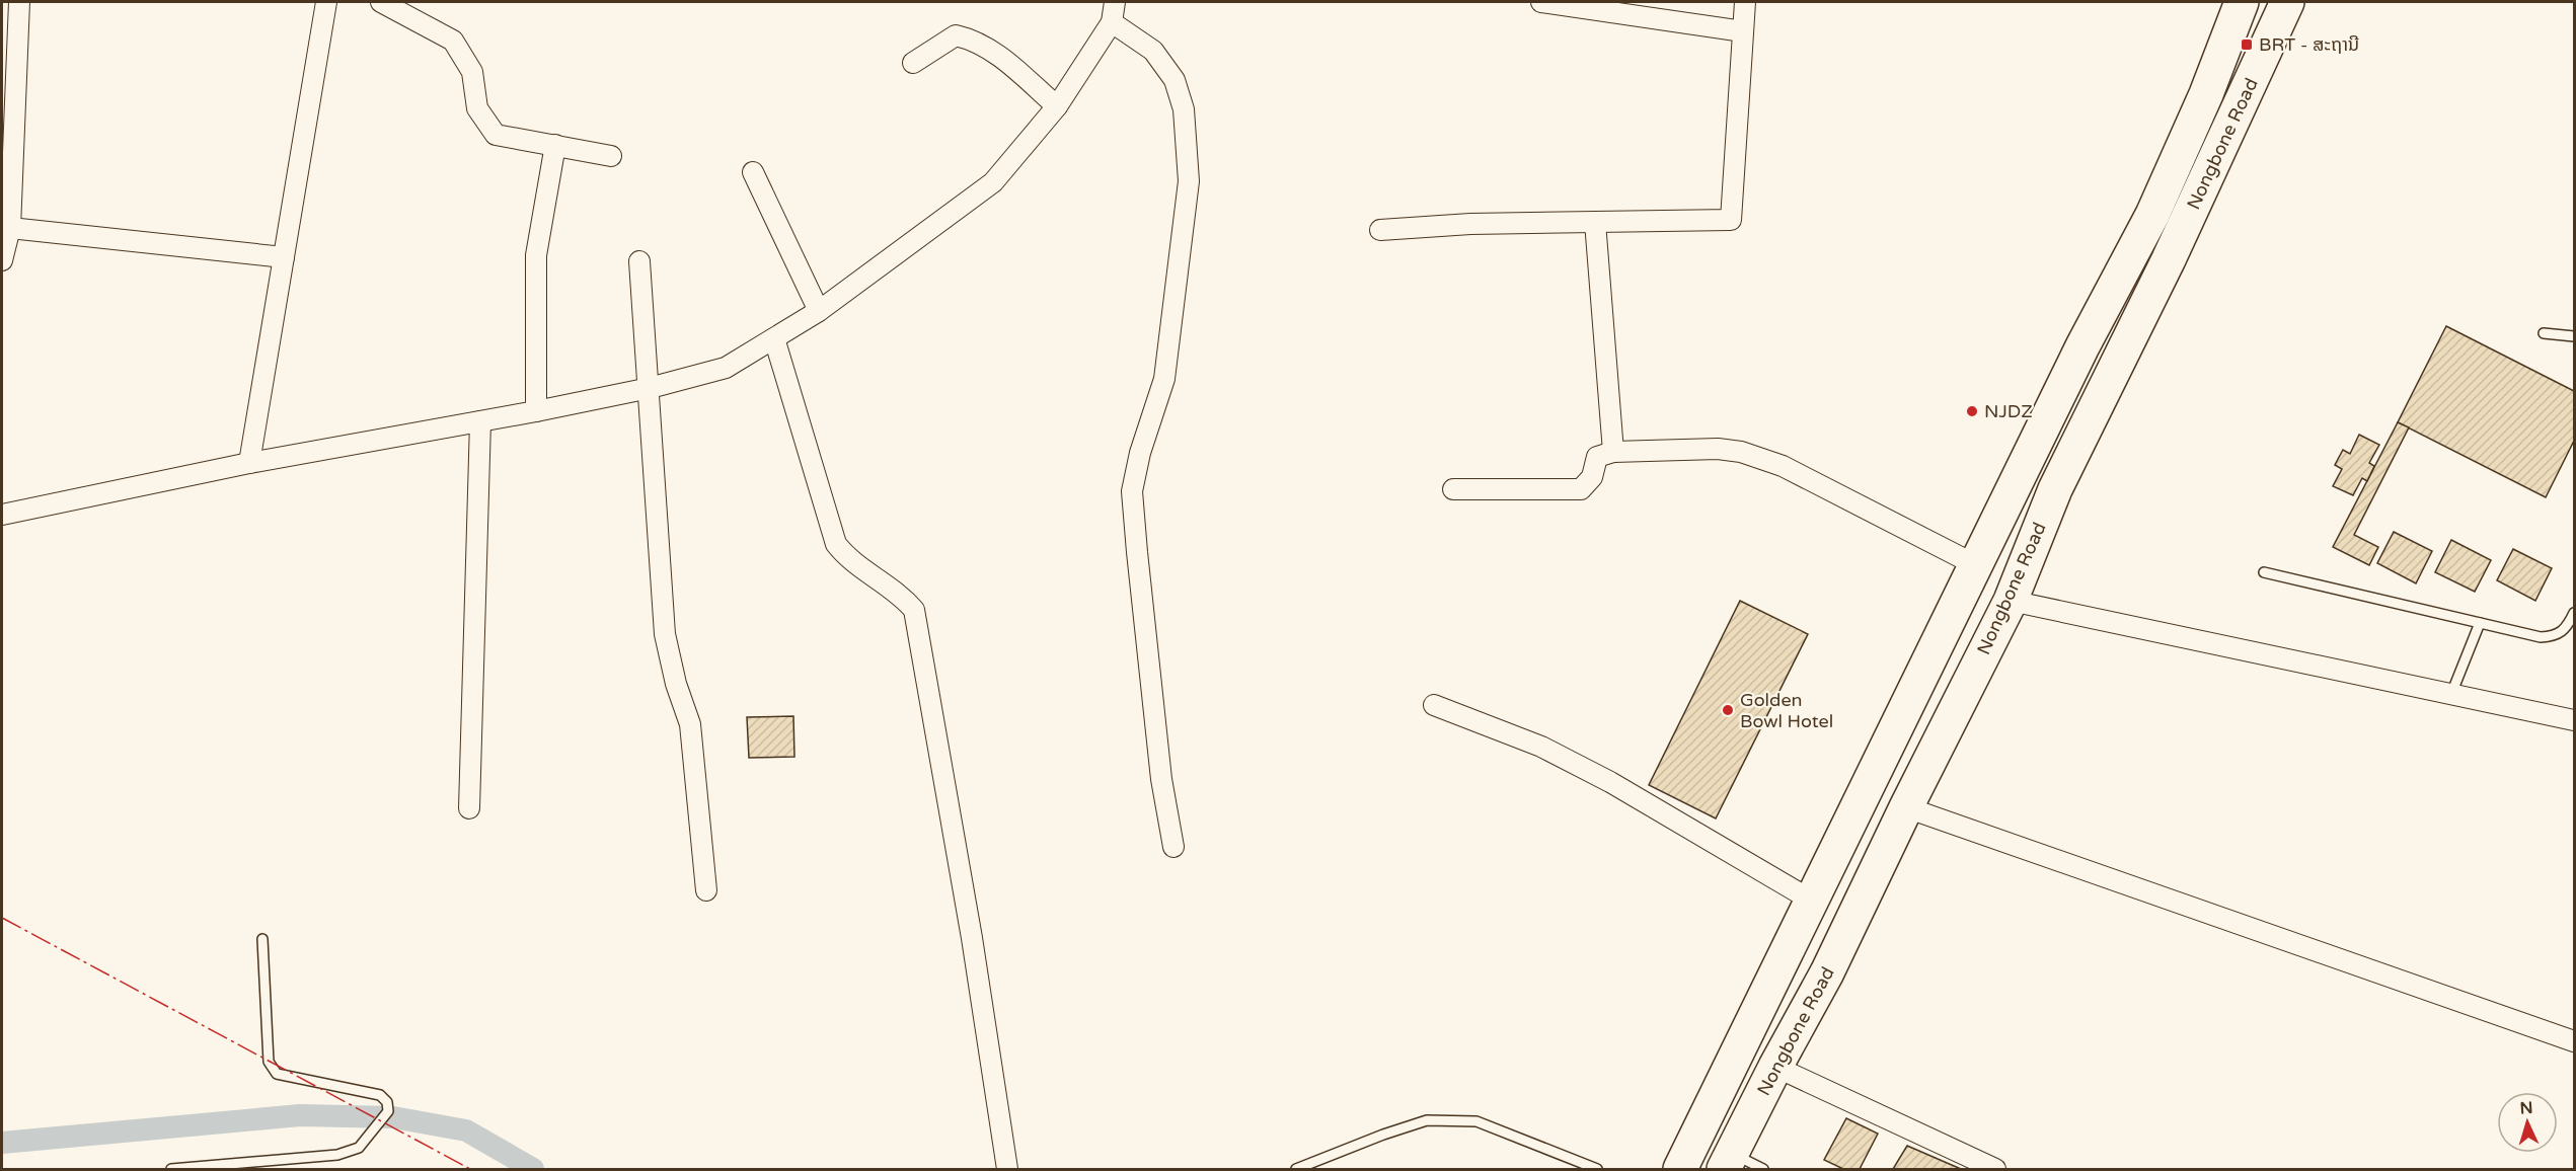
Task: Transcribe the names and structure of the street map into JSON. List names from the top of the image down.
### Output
{
  "streets": {
    "highway": ["Nongbone Road"]
  },
  "places": {
    "transit": ["BRT - ສະຖານີ"],
    "other": ["NJDZ", "Golden Bowl Hotel"]
  },
  "north": "top"
}
